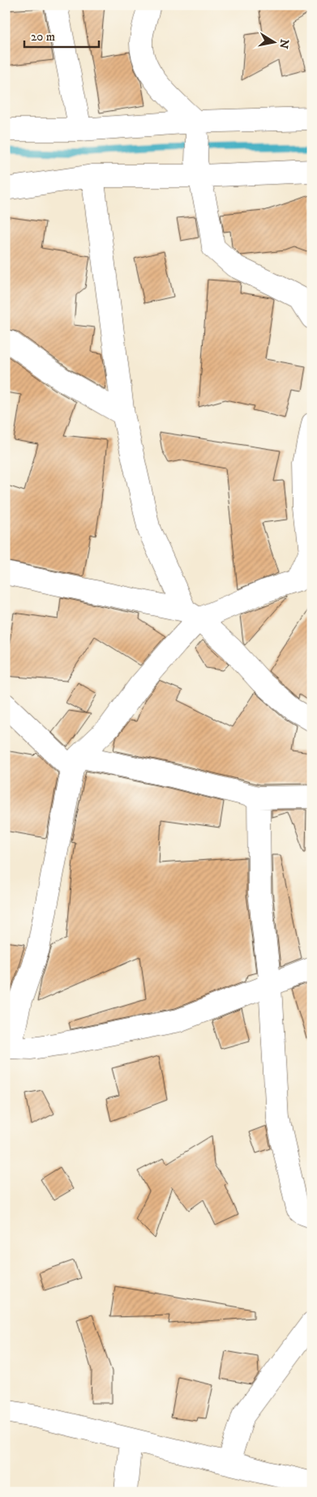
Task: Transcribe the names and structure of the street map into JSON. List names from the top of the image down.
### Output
{
  "scale_bar": "20 m",
  "north": "right"
}
